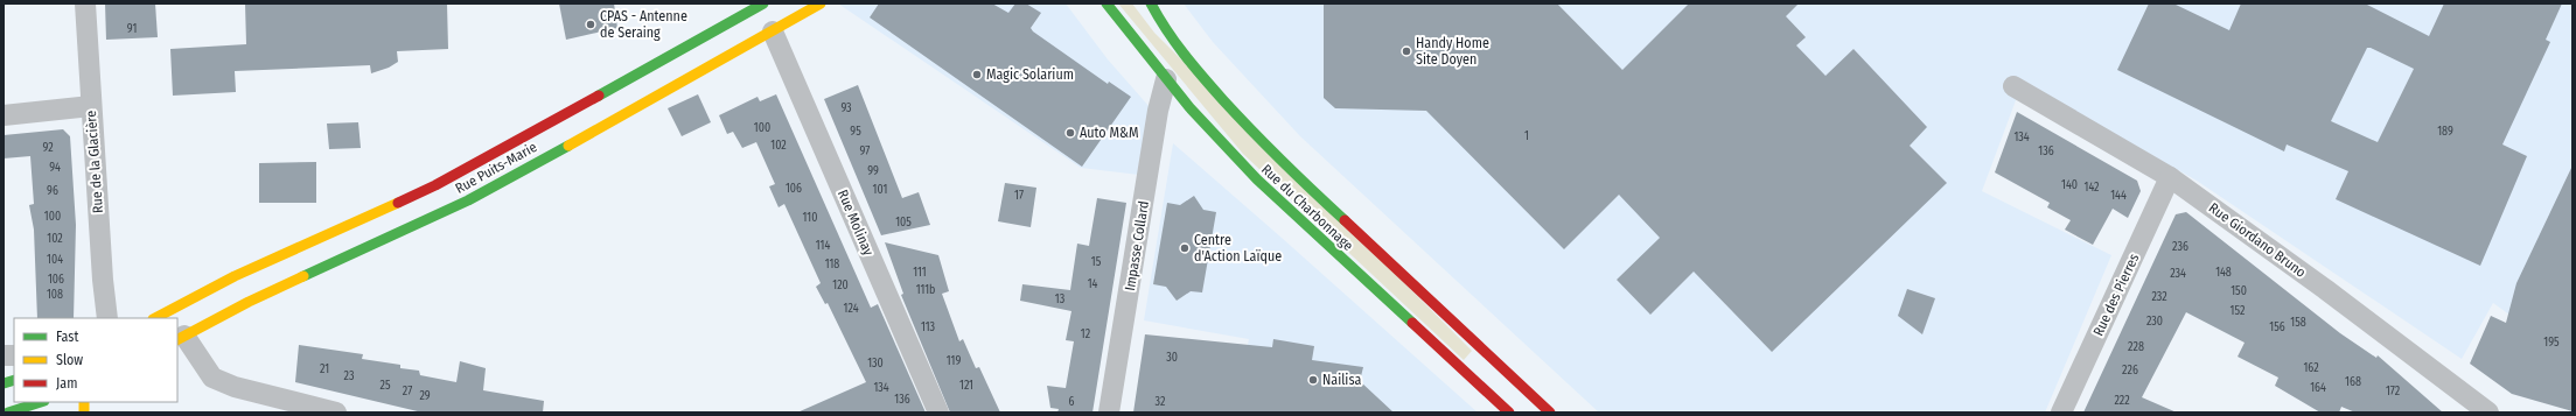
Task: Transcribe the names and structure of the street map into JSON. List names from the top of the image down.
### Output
{
  "streets": {
    "street": [
      "Rue de la Glacière",
      "Rue Puits-Marie",
      "Rue du Charbonnage",
      "Rue Molinay",
      "Rue Giordano Bruno",
      "Impasse Collard",
      "Rue des Pierres"
    ]
  },
  "crossings": [
    ["Rue Puits-Marie", "Rue Molinay"],
    ["Rue du Charbonnage", "Impasse Collard"],
    ["Rue Giordano Bruno", "Rue des Pierres"]
  ],
  "places": [
    "CPAS - Antenne de Seraing",
    "Handy Home Site Doyen",
    "Magic Solarium",
    "Auto M&M",
    "Centre d'Action Laïque",
    "Nailisa"
  ],
  "house_numbers": [
    "91",
    "93",
    "100",
    "95",
    "189",
    "1",
    "134",
    "102",
    "92",
    "97",
    "136",
    "94",
    "99",
    "140",
    "142",
    "106",
    "101",
    "96",
    "17",
    "144",
    "100",
    "110",
    "105",
    "102",
    "114",
    "236",
    "104",
    "15",
    "118",
    "111",
    "148",
    "234",
    "106",
    "14",
    "120",
    "111b",
    "150",
    "108",
    "232",
    "13",
    "124",
    "152",
    "230",
    "158",
    "113",
    "156",
    "12",
    "195",
    "228",
    "30",
    "119",
    "130",
    "162",
    "21",
    "226",
    "23",
    "168",
    "25",
    "121",
    "134",
    "164",
    "27",
    "172",
    "29",
    "136",
    "222",
    "6",
    "32"
  ],
  "legend": ["Fast", "Slow", "Jam"]
}
